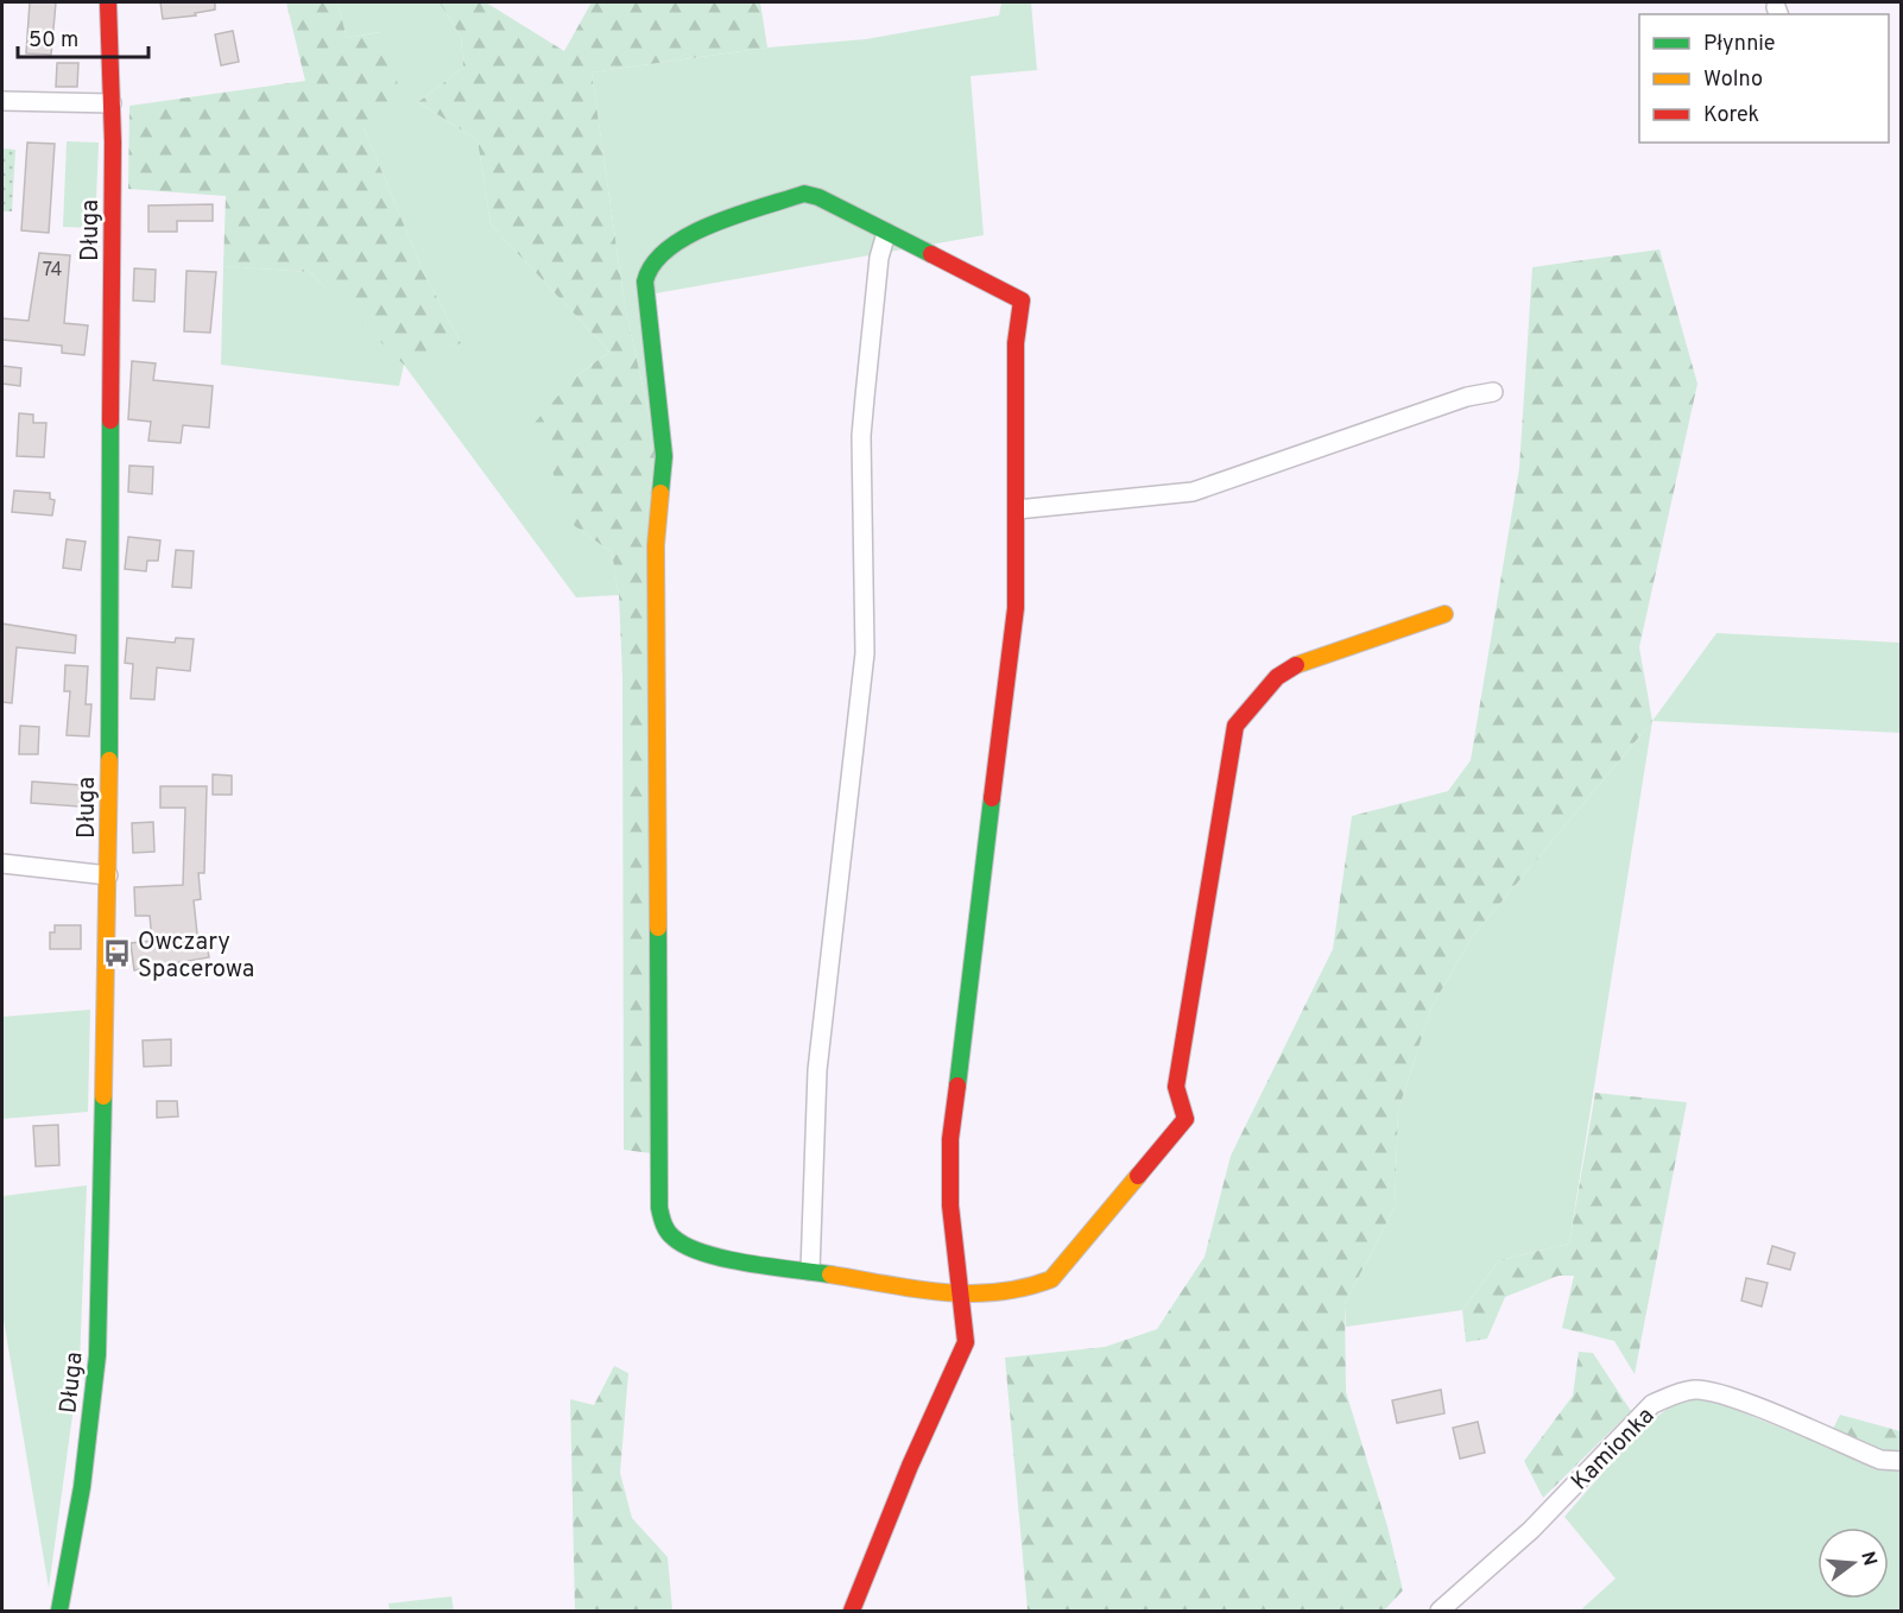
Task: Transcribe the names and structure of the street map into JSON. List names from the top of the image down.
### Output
{
  "streets": {
    "street": ["Długa", "Kamionka"]
  },
  "places": {
    "bus stop": ["Owczary Spacerowa"]
  },
  "house_numbers": ["74"],
  "legend": ["Płynnie", "Wolno", "Korek"],
  "scale_bar": "50 m",
  "north": "right"
}
